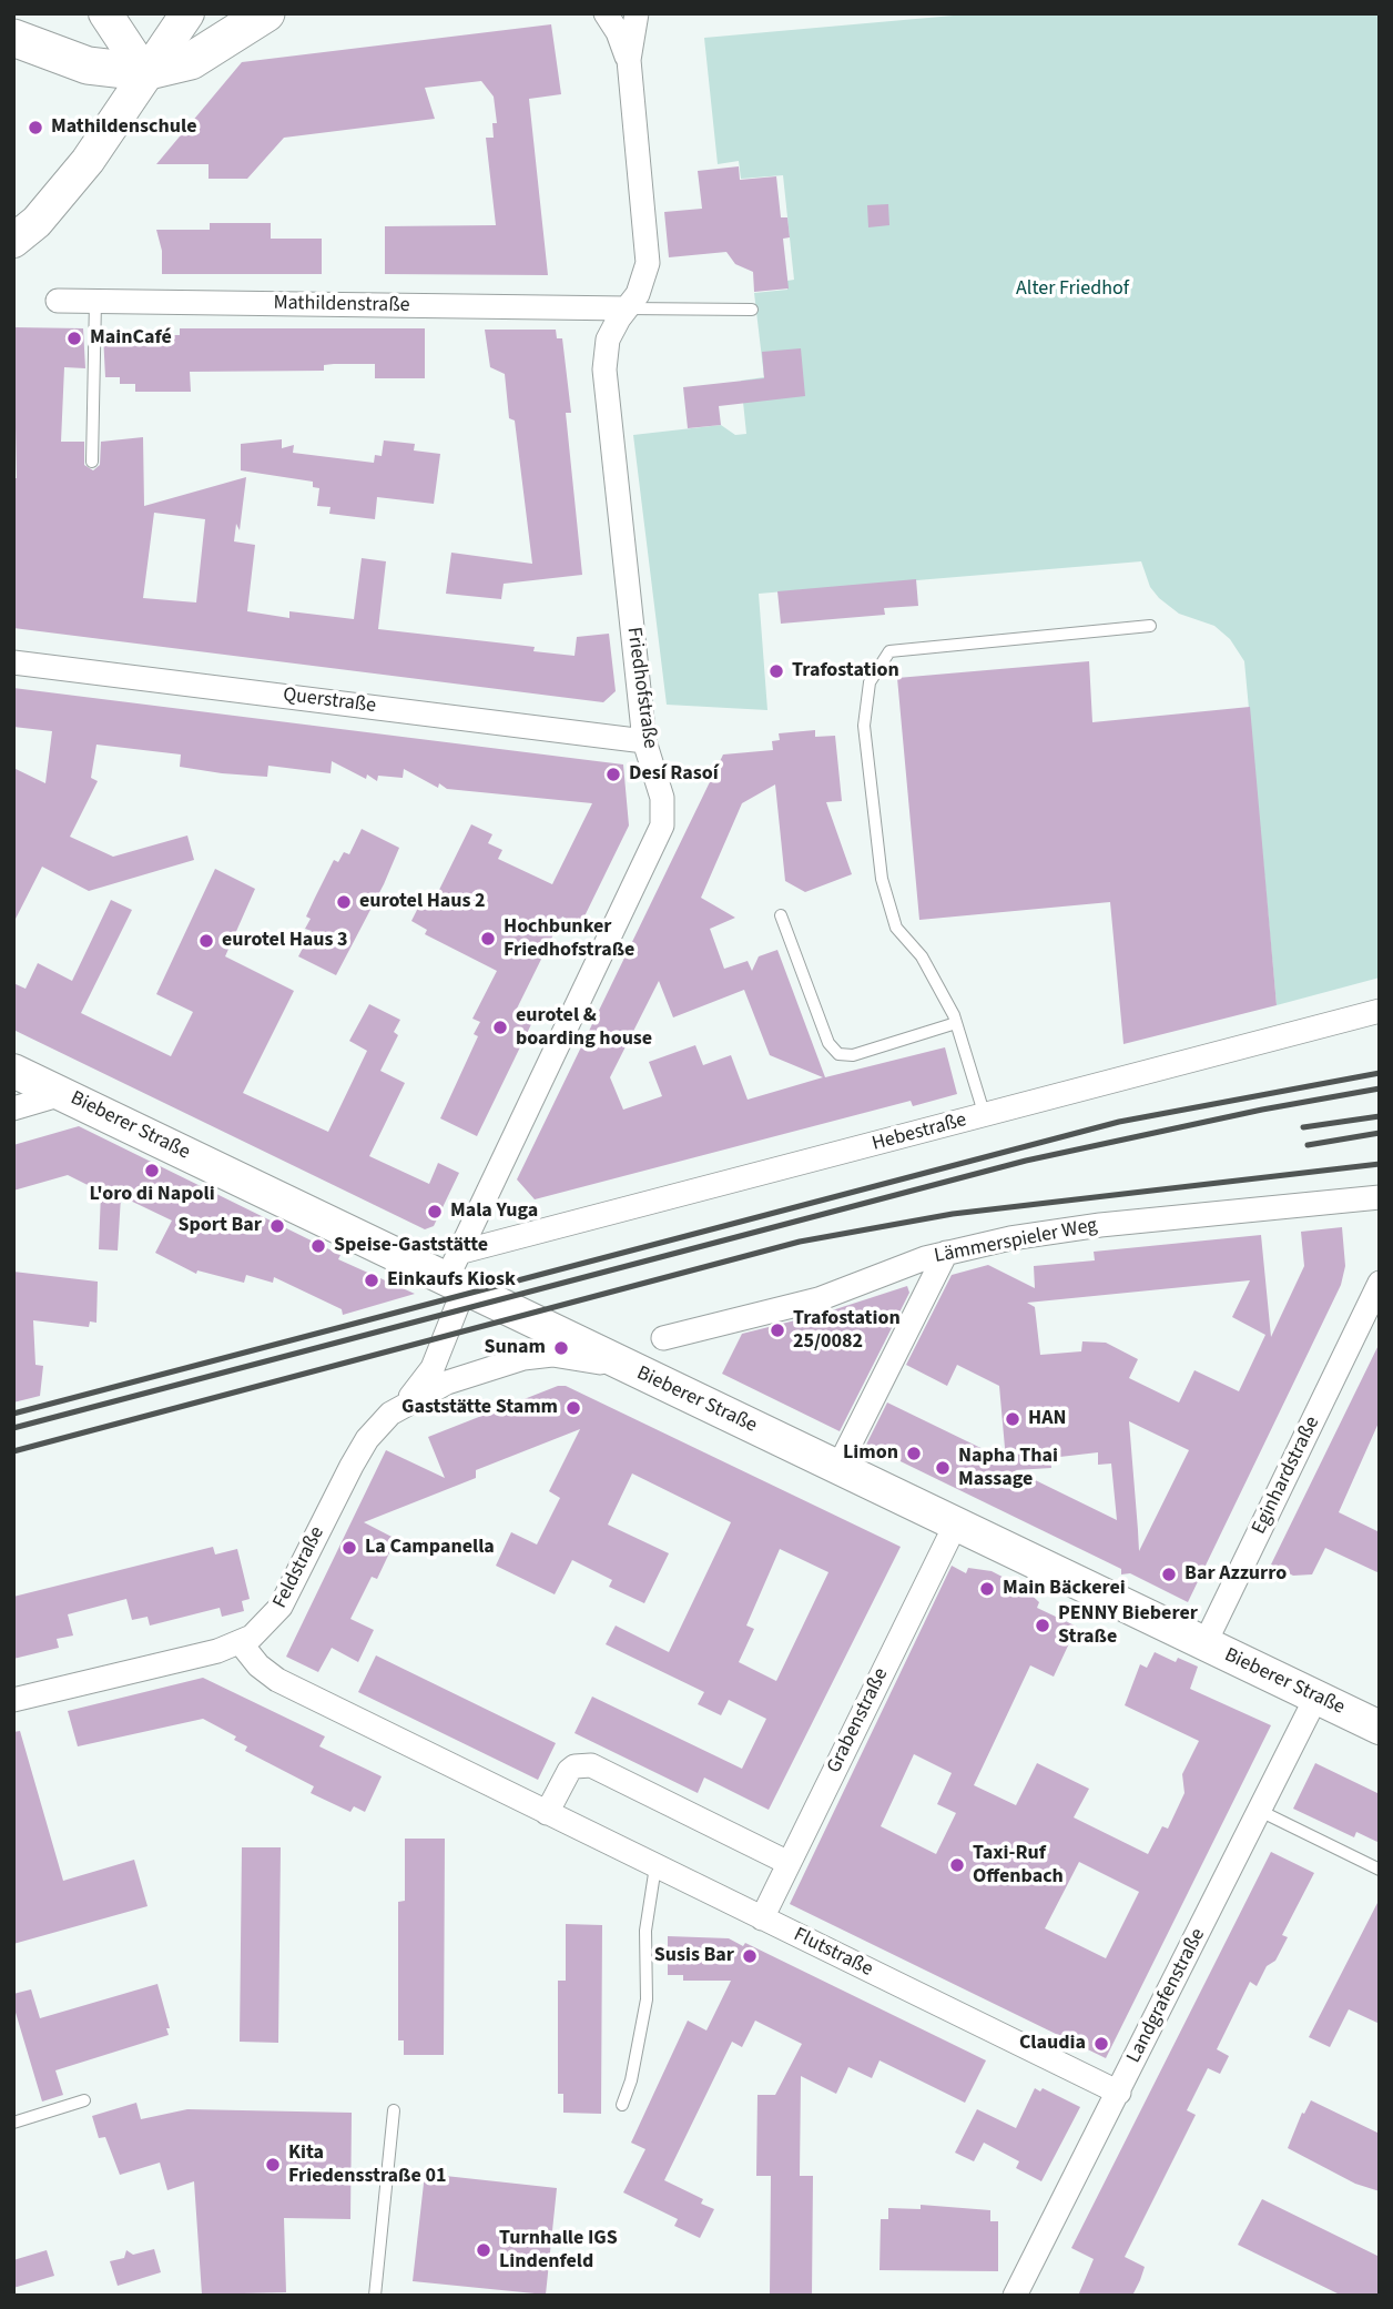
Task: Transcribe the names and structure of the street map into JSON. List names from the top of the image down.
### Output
{
  "streets": {
    "street": [
      "Mathildenstraße",
      "Friedhofstraße",
      "Querstraße",
      "Bieberer Straße",
      "Hebestraße",
      "Lämmerspieler Weg",
      "Eginhardstraße",
      "Feldstraße",
      "Grabenstraße",
      "Flutstraße",
      "Landgrafenstraße"
    ]
  },
  "crossings": [
    ["Mathildenstraße", "Friedhofstraße"],
    ["Friedhofstraße", "Querstraße"],
    ["Friedhofstraße", "Bieberer Straße"],
    ["Friedhofstraße", "Hebestraße"],
    ["Friedhofstraße", "Feldstraße"],
    ["Bieberer Straße", "Hebestraße"],
    ["Bieberer Straße", "Eginhardstraße"],
    ["Bieberer Straße", "Feldstraße"],
    ["Bieberer Straße", "Grabenstraße"],
    ["Bieberer Straße", "Landgrafenstraße"],
    ["Hebestraße", "Feldstraße"],
    ["Feldstraße", "Flutstraße"],
    ["Grabenstraße", "Flutstraße"],
    ["Flutstraße", "Landgrafenstraße"]
  ],
  "parks": ["Alter Friedhof"],
  "places": [
    "Mathildenschule",
    "MainCafé",
    "Trafostation",
    "Desí Rasoí",
    "eurotel Haus 2",
    "Hochbunker Friedhofstraße",
    "eurotel Haus 3",
    "eurotel & boarding house",
    "L'oro di Napoli",
    "Mala Yuga",
    "Sport Bar",
    "Speise-Gaststätte",
    "Einkaufs Kiosk",
    "Trafostation 25/0082",
    "Sunam",
    "Gaststätte Stamm",
    "HAN",
    "Limon",
    "Napha Thai Massage",
    "La Campanella",
    "Bar Azzurro",
    "Main Bäckerei",
    "PENNY Bieberer Straße",
    "Taxi-Ruf Offenbach",
    "Susis Bar",
    "Claudia",
    "Kita Friedensstraße 01",
    "Turnhalle IGS Lindenfeld"
  ]
}
